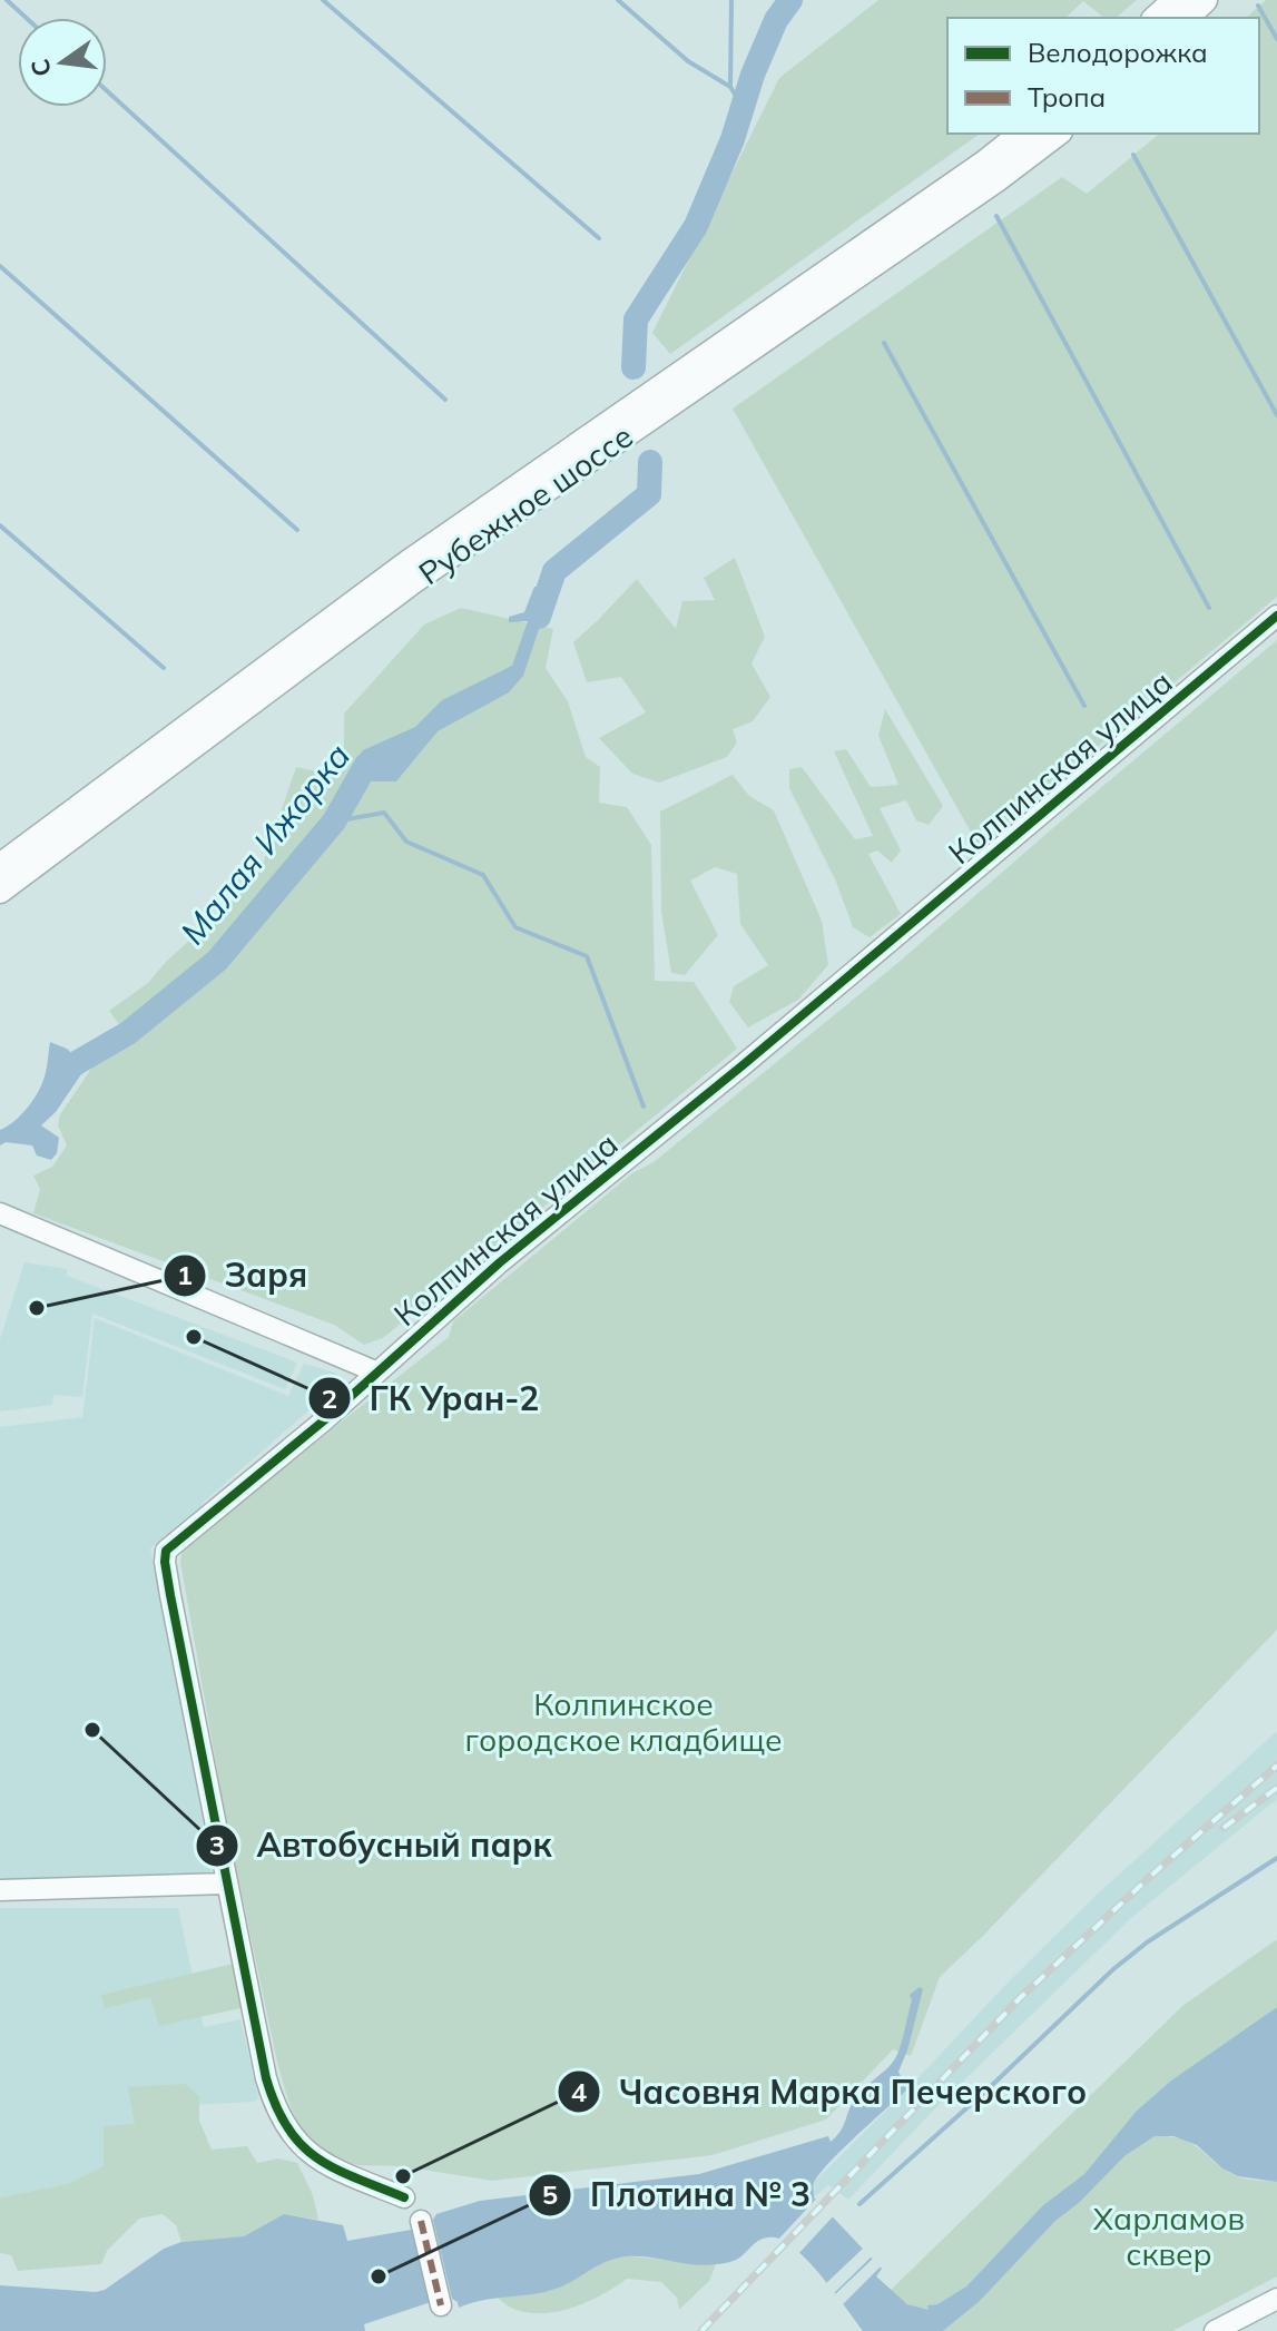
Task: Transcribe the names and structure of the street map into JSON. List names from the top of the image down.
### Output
{
  "streets": {
    "main road": ["Рубежное шоссе"],
    "street": ["Колпинская улица"]
  },
  "water": ["Малая Ижорка"],
  "parks": ["Колпинское городское кладбище", "Харламов сквер"],
  "places": [
    "Заря",
    "ГК Уран-2",
    "Автобусный парк",
    "Часовня Марка Печерского",
    "Плотина № 3"
  ],
  "legend": ["Велодорожка", "Тропа"],
  "north": "left"
}
